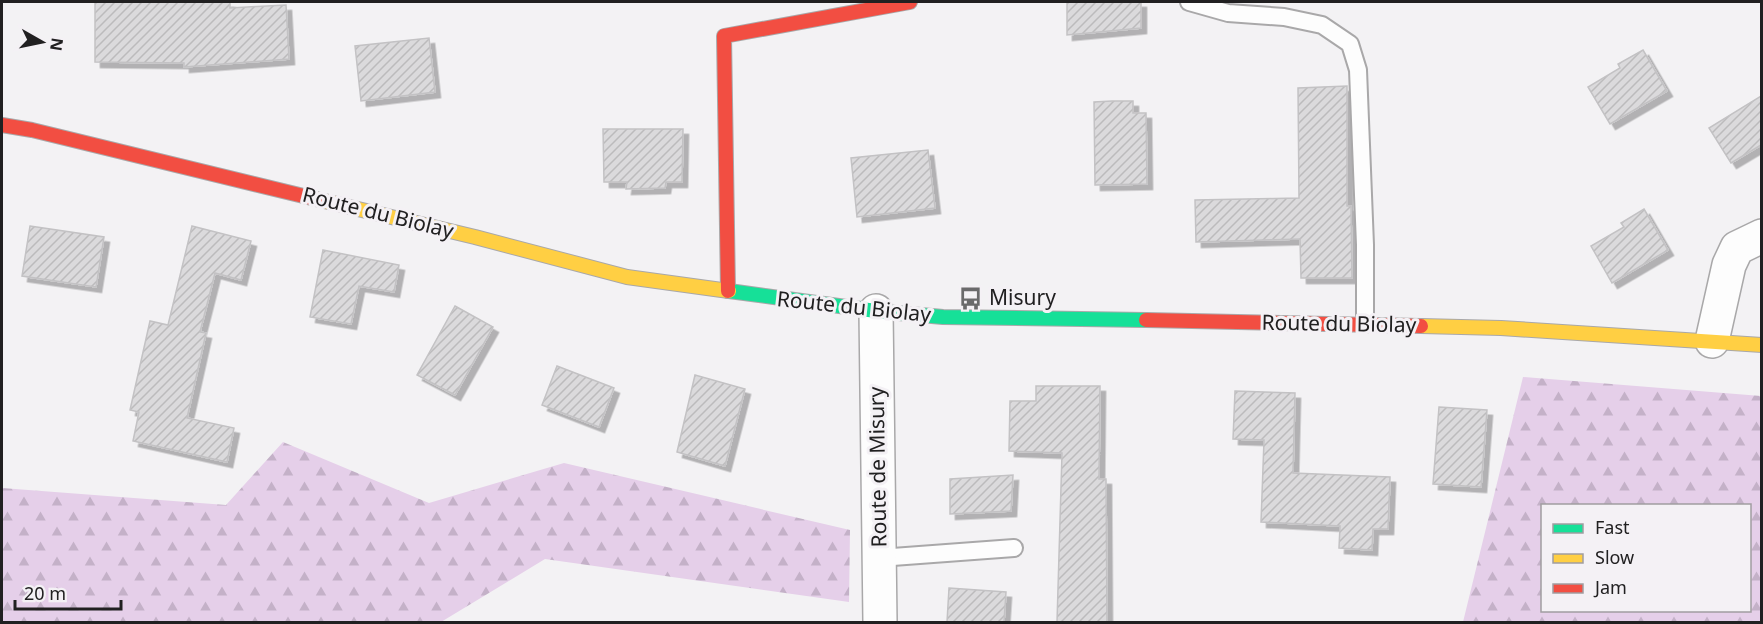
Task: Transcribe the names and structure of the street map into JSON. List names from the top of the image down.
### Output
{
  "streets": {
    "street": ["Route du Biolay", "Route de Misury"]
  },
  "crossings": [
    ["Route du Biolay", "Route de Misury"]
  ],
  "places": {
    "bus stop": ["Misury"]
  },
  "legend": ["Fast", "Slow", "Jam"],
  "scale_bar": "20 m",
  "north": "right"
}
